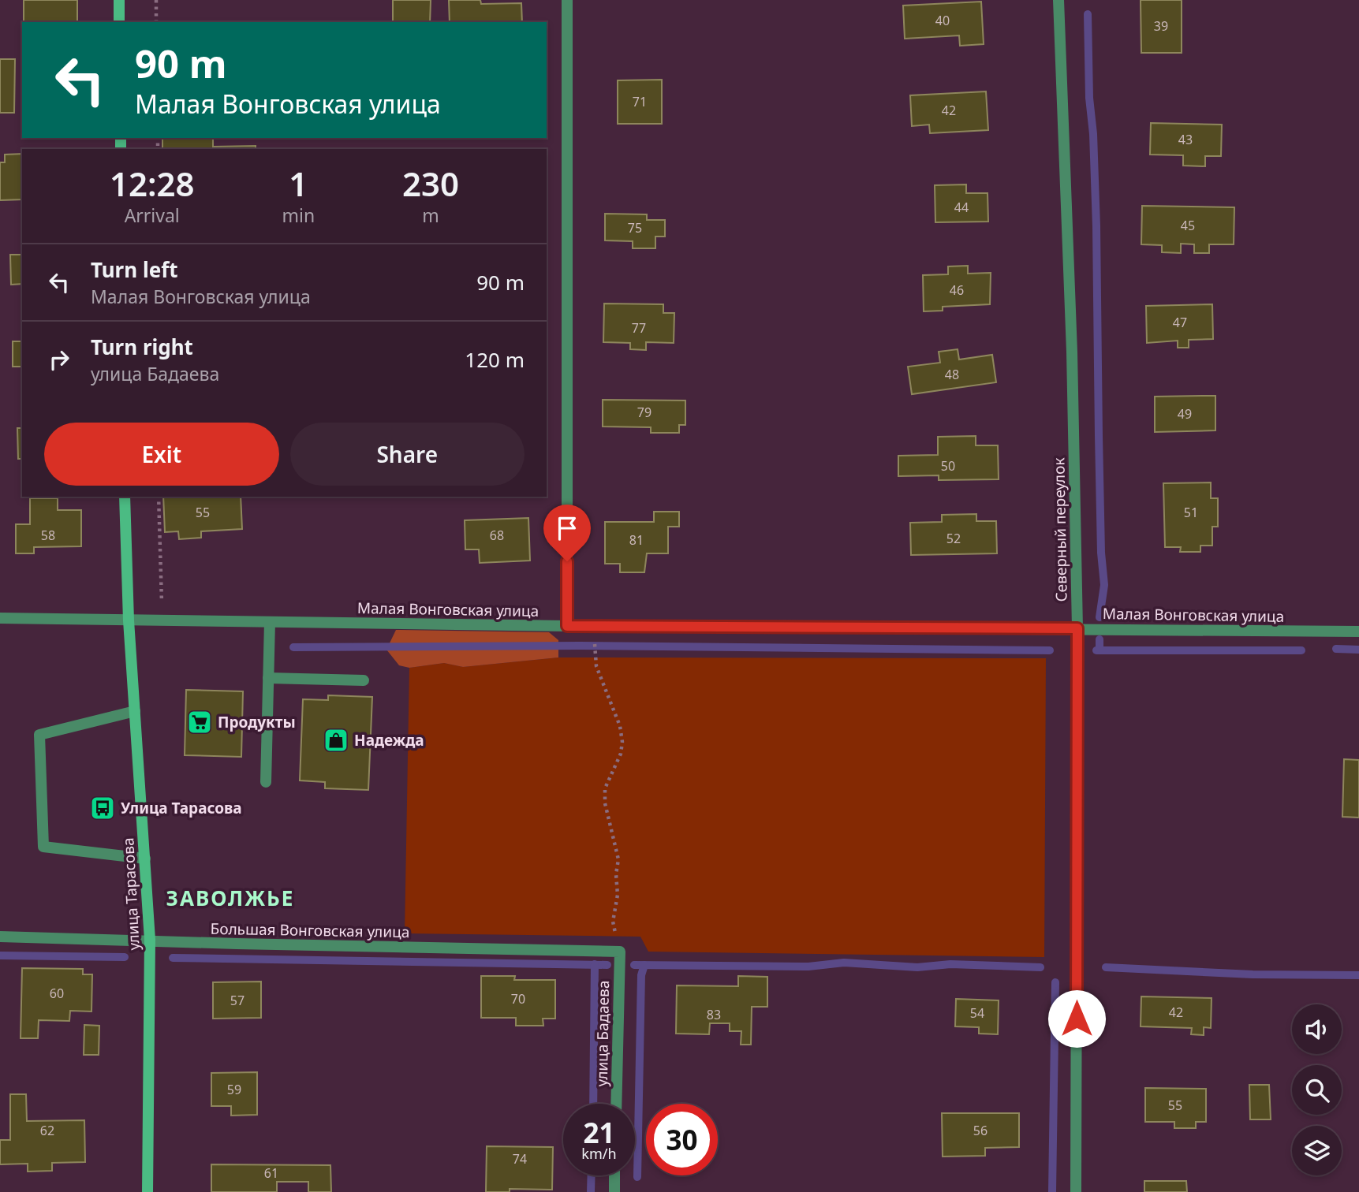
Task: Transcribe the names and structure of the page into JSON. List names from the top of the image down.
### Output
{
  "streets": {
    "street": [
      "Северный переулок",
      "Малая Вонговская улица",
      "улица Тарасова",
      "Большая Вонговская улица",
      "улица Бадаева"
    ]
  },
  "crossings": [
    ["Северный переулок", "Малая Вонговская улица"],
    ["Малая Вонговская улица", "улица Тарасова"],
    ["улица Тарасова", "Большая Вонговская улица"],
    ["Большая Вонговская улица", "улица Бадаева"]
  ],
  "districts": ["ЗАВОЛЖЬЕ"],
  "places": {
    "supermarket": ["Продукты"],
    "shop": ["Надежда"],
    "bus stop": ["Улица Тарасова"]
  },
  "house_numbers": [
    "40",
    "39",
    "71",
    "42",
    "43",
    "44",
    "45",
    "75",
    "46",
    "47",
    "77",
    "48",
    "79",
    "49",
    "50",
    "55",
    "51",
    "58",
    "68",
    "52",
    "81",
    "60",
    "70",
    "57",
    "42",
    "54",
    "83",
    "59",
    "55",
    "62",
    "56",
    "74",
    "61"
  ],
  "page": {
    "turn": ["90 m", "Малая Вонговская улица"],
    "eta": [
      "12:28",
      "Arrival",
      "1",
      "min",
      "230",
      "m"
    ],
    "list": [
      {
        "name": "Turn left",
        "note": "Малая Вонговская улица",
        "value": "90 m"
      },
      {
        "name": "Turn right",
        "note": "улица Бадаева",
        "value": "120 m"
      }
    ],
    "buttons": ["Exit", "Share"],
    "speed": "21 km/h",
    "limit": "30"
  }
}
